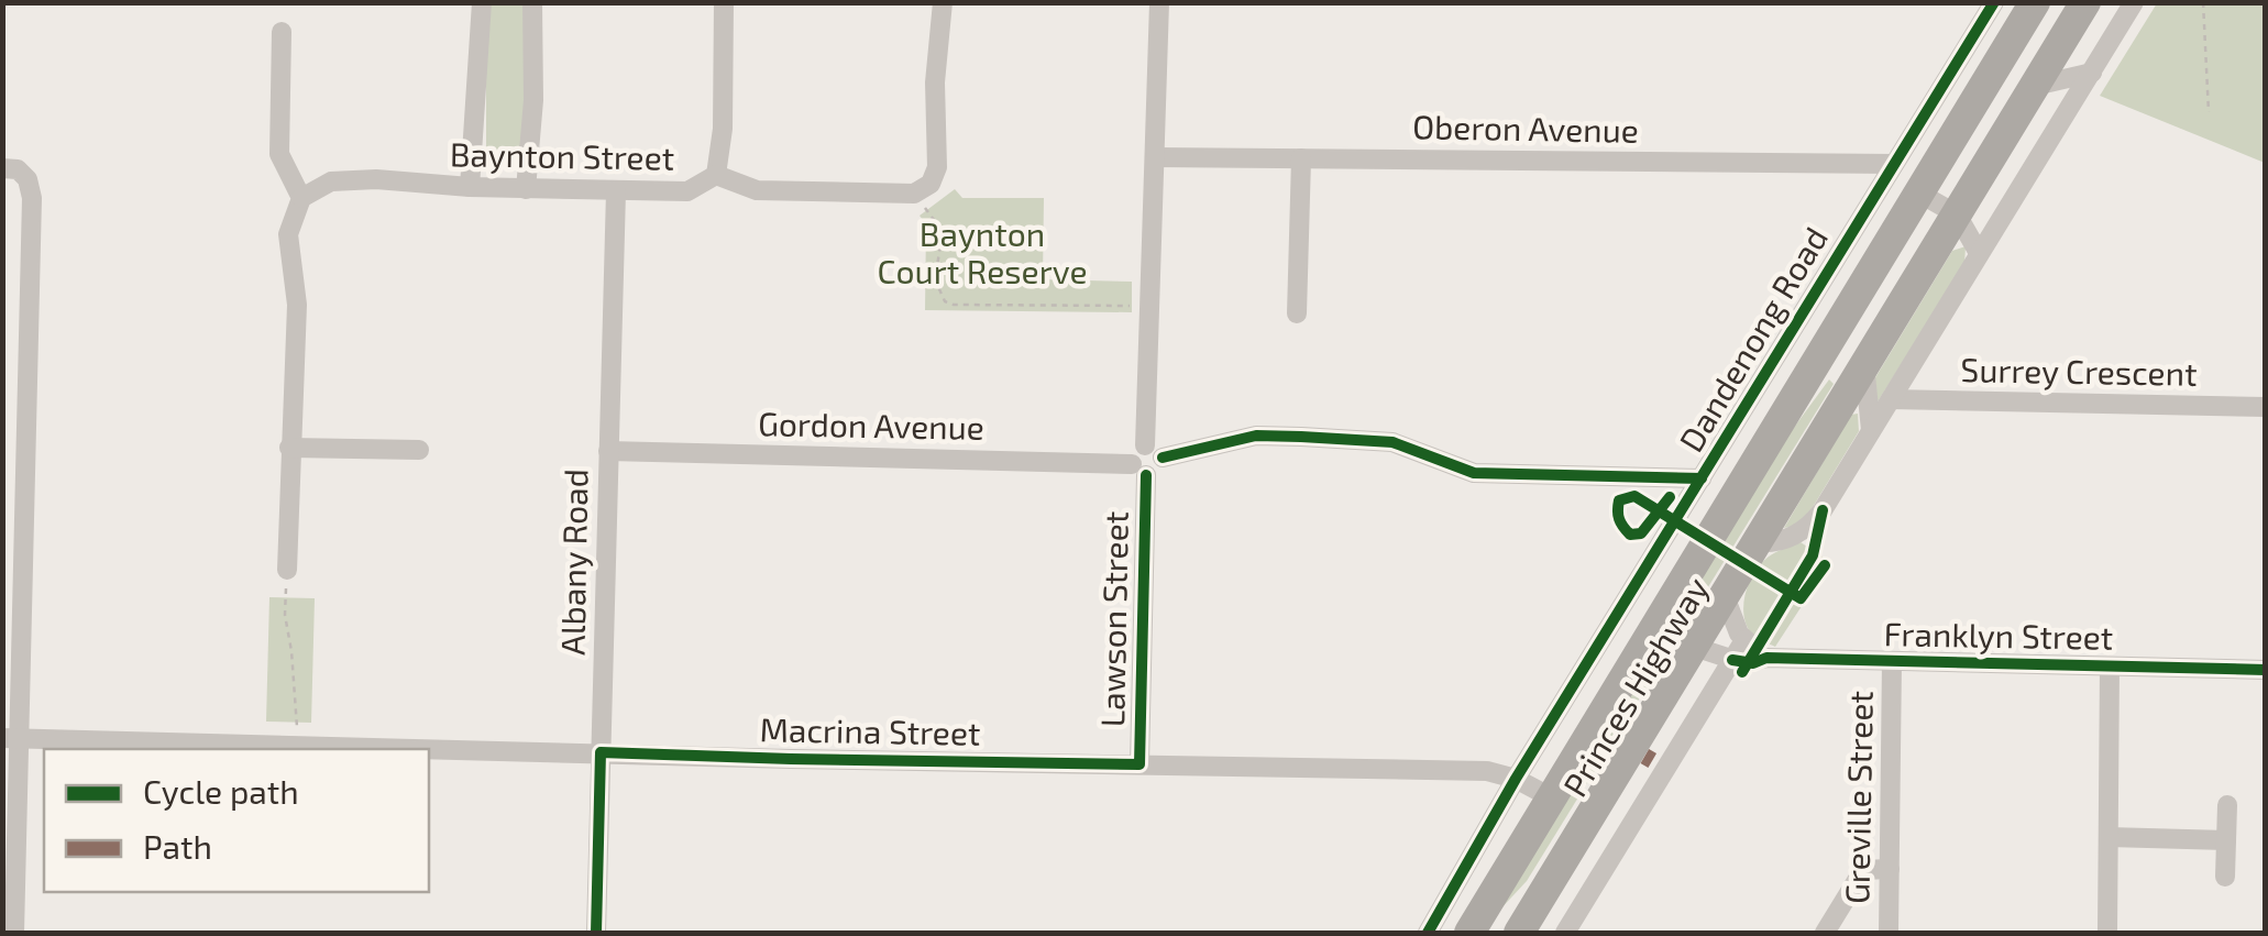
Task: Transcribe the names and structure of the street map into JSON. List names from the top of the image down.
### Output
{
  "streets": {
    "highway": ["Princes Highway"],
    "street": [
      "Oberon Avenue",
      "Baynton Street",
      "Dandenong Road",
      "Surrey Crescent",
      "Gordon Avenue",
      "Albany Road",
      "Lawson Street",
      "Franklyn Street",
      "Macrina Street",
      "Greville Street"
    ]
  },
  "crossings": [
    ["Oberon Avenue", "Dandenong Road"],
    ["Baynton Street", "Albany Road"],
    ["Dandenong Road", "Macrina Street"],
    ["Gordon Avenue", "Albany Road"],
    ["Gordon Avenue", "Lawson Street"],
    ["Albany Road", "Macrina Street"],
    ["Lawson Street", "Macrina Street"],
    ["Franklyn Street", "Princes Highway"],
    ["Franklyn Street", "Greville Street"],
    ["Princes Highway", "Macrina Street"]
  ],
  "parks": ["Baynton Court Reserve"],
  "legend": ["Cycle path", "Path"]
}
